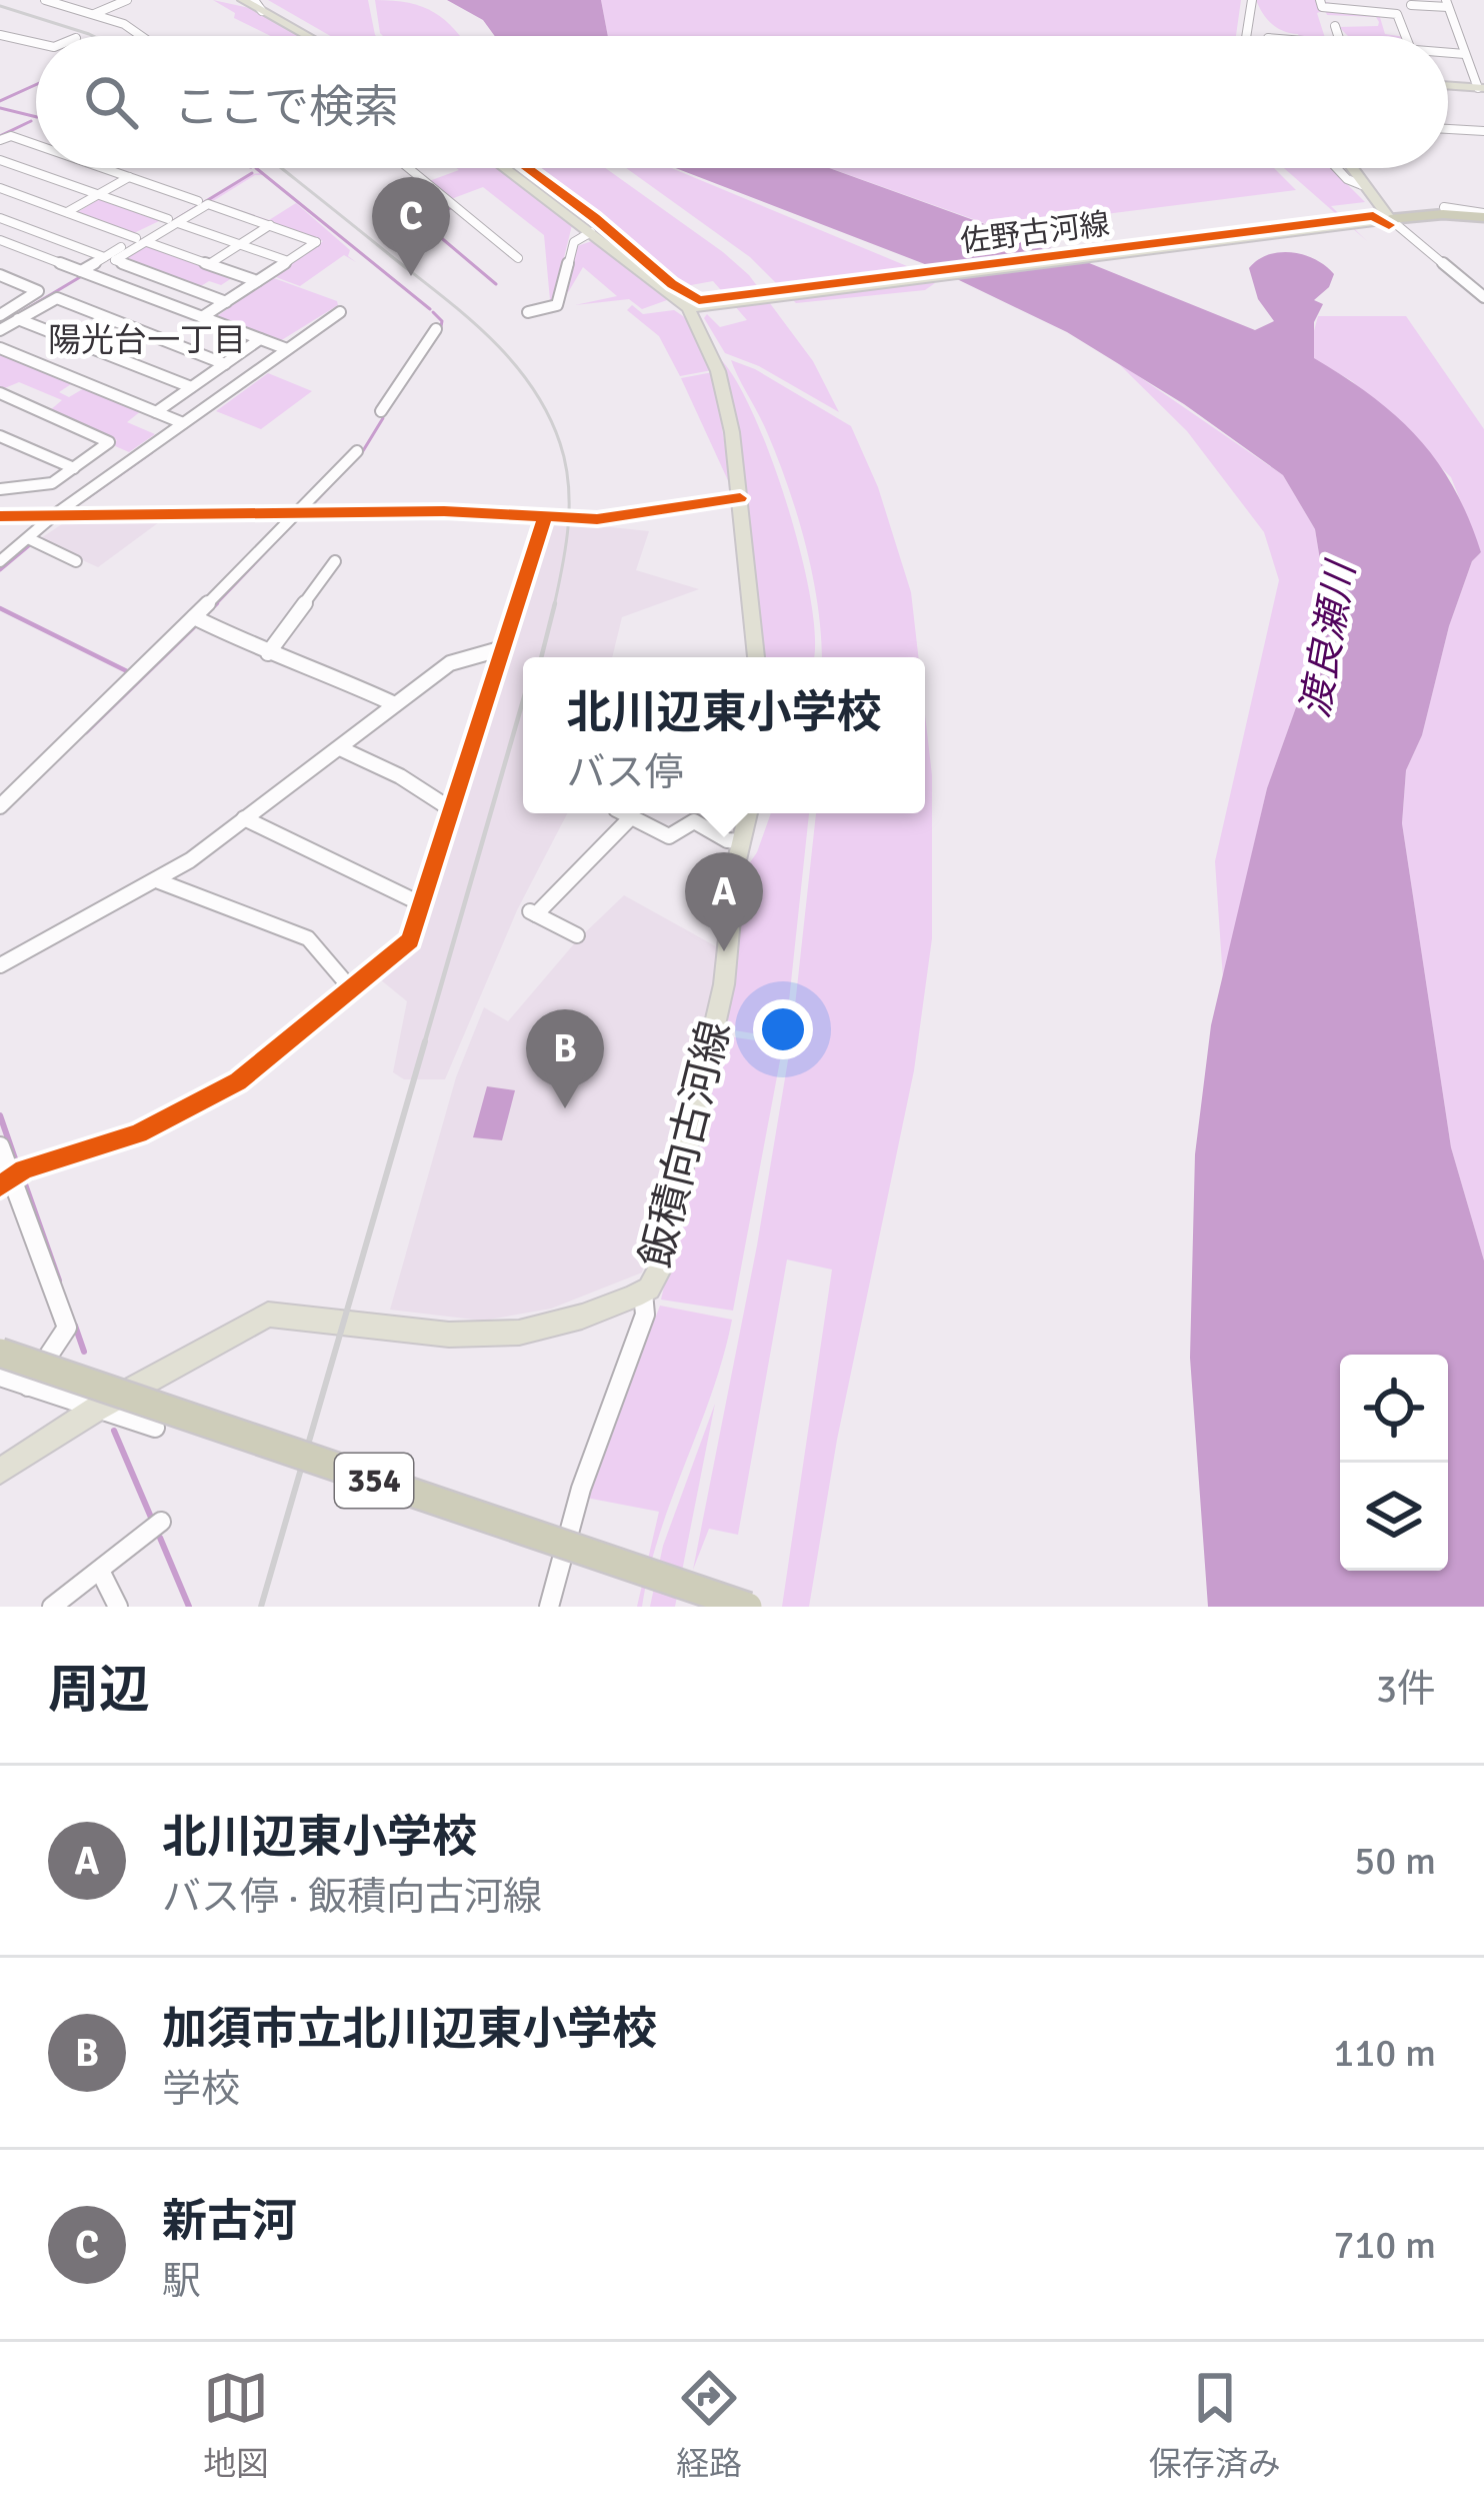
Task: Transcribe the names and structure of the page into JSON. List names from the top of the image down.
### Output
{
  "streets": {
    "highway": ["354"],
    "main road": ["佐野古河線", "飯積向古河線"]
  },
  "districts": ["陽光台一丁目"],
  "water": ["渡良瀬川"],
  "page": {
    "search": "ここで検索",
    "pins": ["C", "A", "B"],
    "popup": ["北川辺東小学校", "バス停"],
    "heading": ["周辺", "3件"],
    "list": [
      {
        "mark": "A",
        "name": "北川辺東小学校",
        "note": "バス停 · 飯積向古河線",
        "value": "50 m"
      },
      {
        "mark": "B",
        "name": "加須市立北川辺東小学校",
        "note": "学校",
        "value": "110 m"
      },
      {
        "mark": "C",
        "name": "新古河",
        "note": "駅",
        "value": "710 m"
      }
    ],
    "nav": ["地図", "経路", "保存済み"]
  }
}
